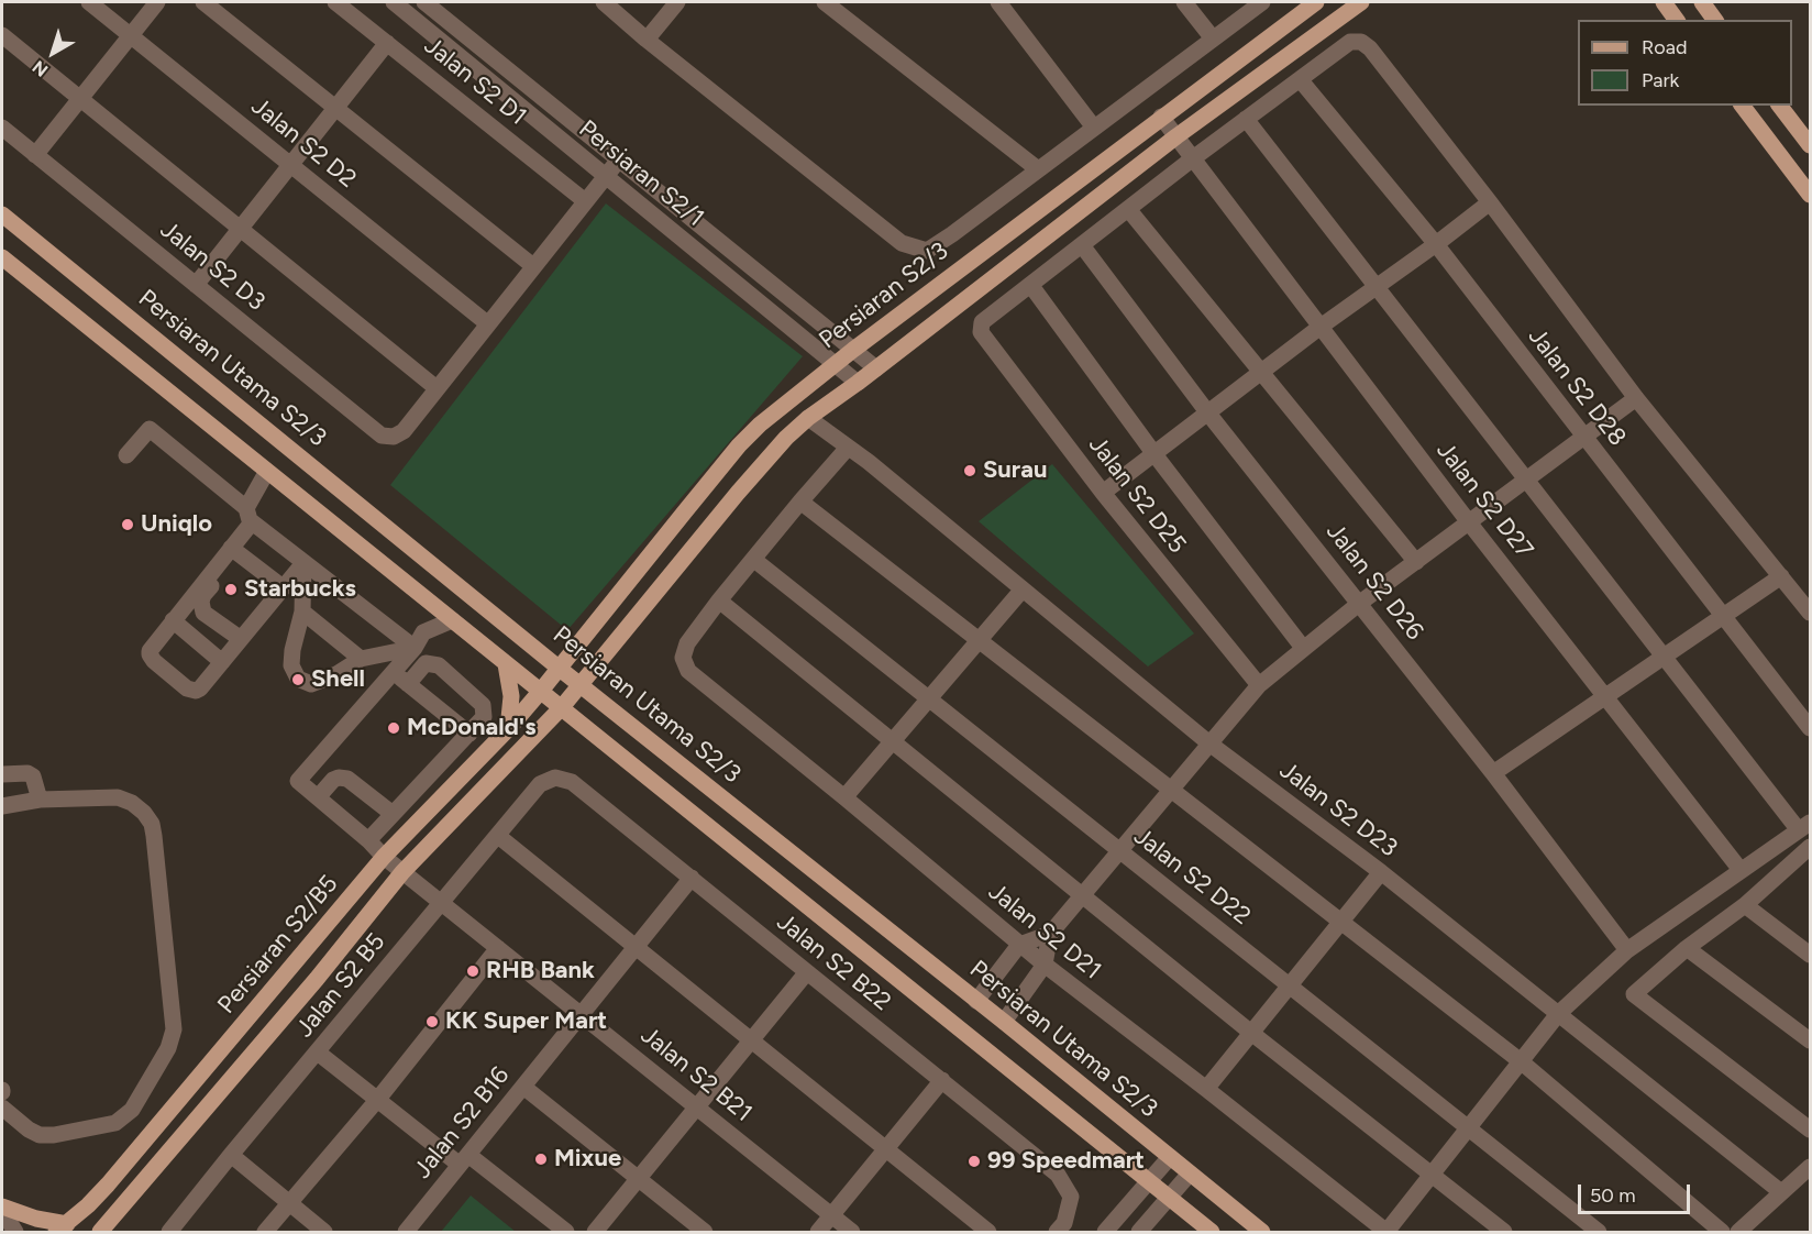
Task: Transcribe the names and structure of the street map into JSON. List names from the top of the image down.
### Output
{
  "streets": {
    "main road": ["Persiaran S2/3", "Persiaran Utama S2/3", "Persiaran S2/B5"],
    "street": [
      "Jalan S2 D1",
      "Jalan S2 D2",
      "Persiaran S2/1",
      "Jalan S2 D3",
      "Jalan S2 D28",
      "Jalan S2 D25",
      "Jalan S2 D27",
      "Jalan S2 D26",
      "Jalan S2 D23",
      "Jalan S2 D22",
      "Jalan S2 D21",
      "Jalan S2 B22",
      "Jalan S2 B5",
      "Jalan S2 B21",
      "Jalan S2 B16"
    ]
  },
  "crossings": [
    ["Persiaran S2/1", "Persiaran S2/3"],
    ["Persiaran S2/1", "Persiaran S2/B5"],
    ["Persiaran S2/3", "Persiaran Utama S2/3"],
    ["Persiaran S2/3", "Jalan S2 D27"],
    ["Persiaran S2/3", "Persiaran S2/B5"],
    ["Persiaran Utama S2/3", "Persiaran S2/B5"],
    ["Jalan S2 D27", "Persiaran S2/B5"],
    ["Jalan S2 D23", "Persiaran S2/B5"],
    ["Persiaran S2/B5", "Jalan S2 B21"],
    ["Jalan S2 B22", "Jalan S2 B5"],
    ["Jalan S2 B22", "Jalan S2 B16"],
    ["Jalan S2 B5", "Jalan S2 B21"],
    ["Jalan S2 B21", "Jalan S2 B16"]
  ],
  "places": [
    "Surau",
    "Uniqlo",
    "Starbucks",
    "Shell",
    "McDonald's",
    "RHB Bank",
    "KK Super Mart",
    "Mixue",
    "99 Speedmart"
  ],
  "legend": ["Road", "Park"],
  "scale_bar": "50 m",
  "north": "bottom left"
}
